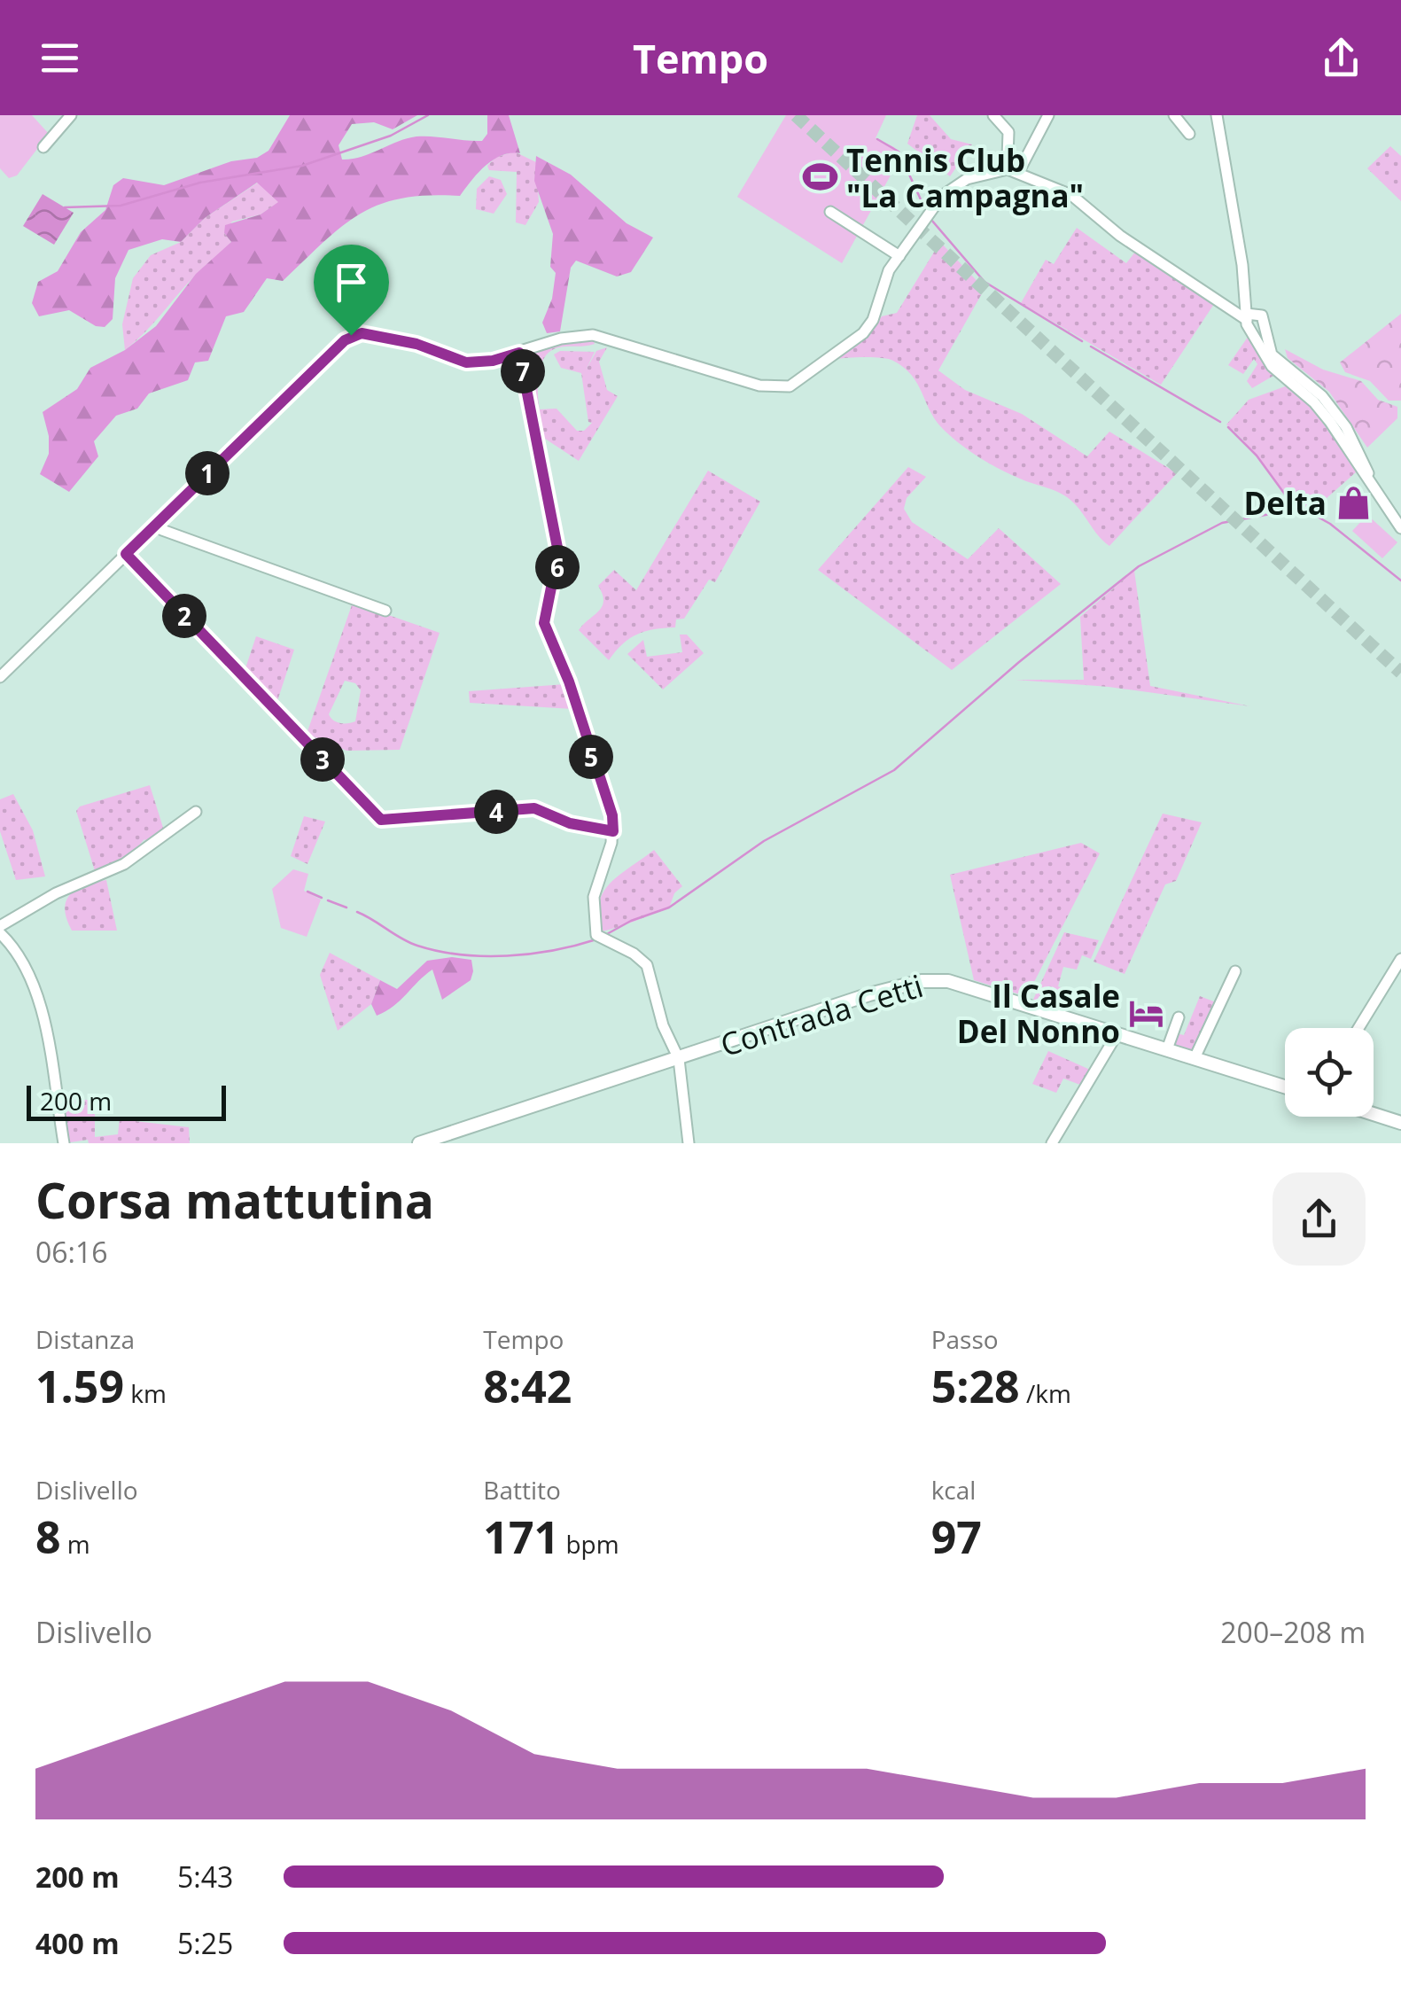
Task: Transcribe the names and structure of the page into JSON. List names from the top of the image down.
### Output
{
  "streets": {
    "main road": ["Contrada Cetti"]
  },
  "places": {
    "sports": ["Tennis Club \"La Campagna\""],
    "shop": ["Delta"],
    "hotel": ["Il Casale Del Nonno"]
  },
  "scale_bar": "200 m",
  "page": {
    "header": "Tempo",
    "pins": [
      "7",
      "1",
      "6",
      "2",
      "5",
      "3",
      "4"
    ],
    "scale": "200 m",
    "heading": ["Corsa mattutina", "06:16"],
    "stats": [
      ["Distanza", "1.59 km"],
      ["Tempo", "8:42"],
      ["Passo", "5:28 /km"],
      ["Dislivello", "8 m"],
      ["Battito", "171 bpm"],
      ["kcal", "97"]
    ],
    "chart": ["Dislivello", "200–208 m"],
    "list": [
      {
        "name": "200 m",
        "note": "5:43"
      },
      {
        "name": "400 m",
        "note": "5:25"
      }
    ]
  }
}
